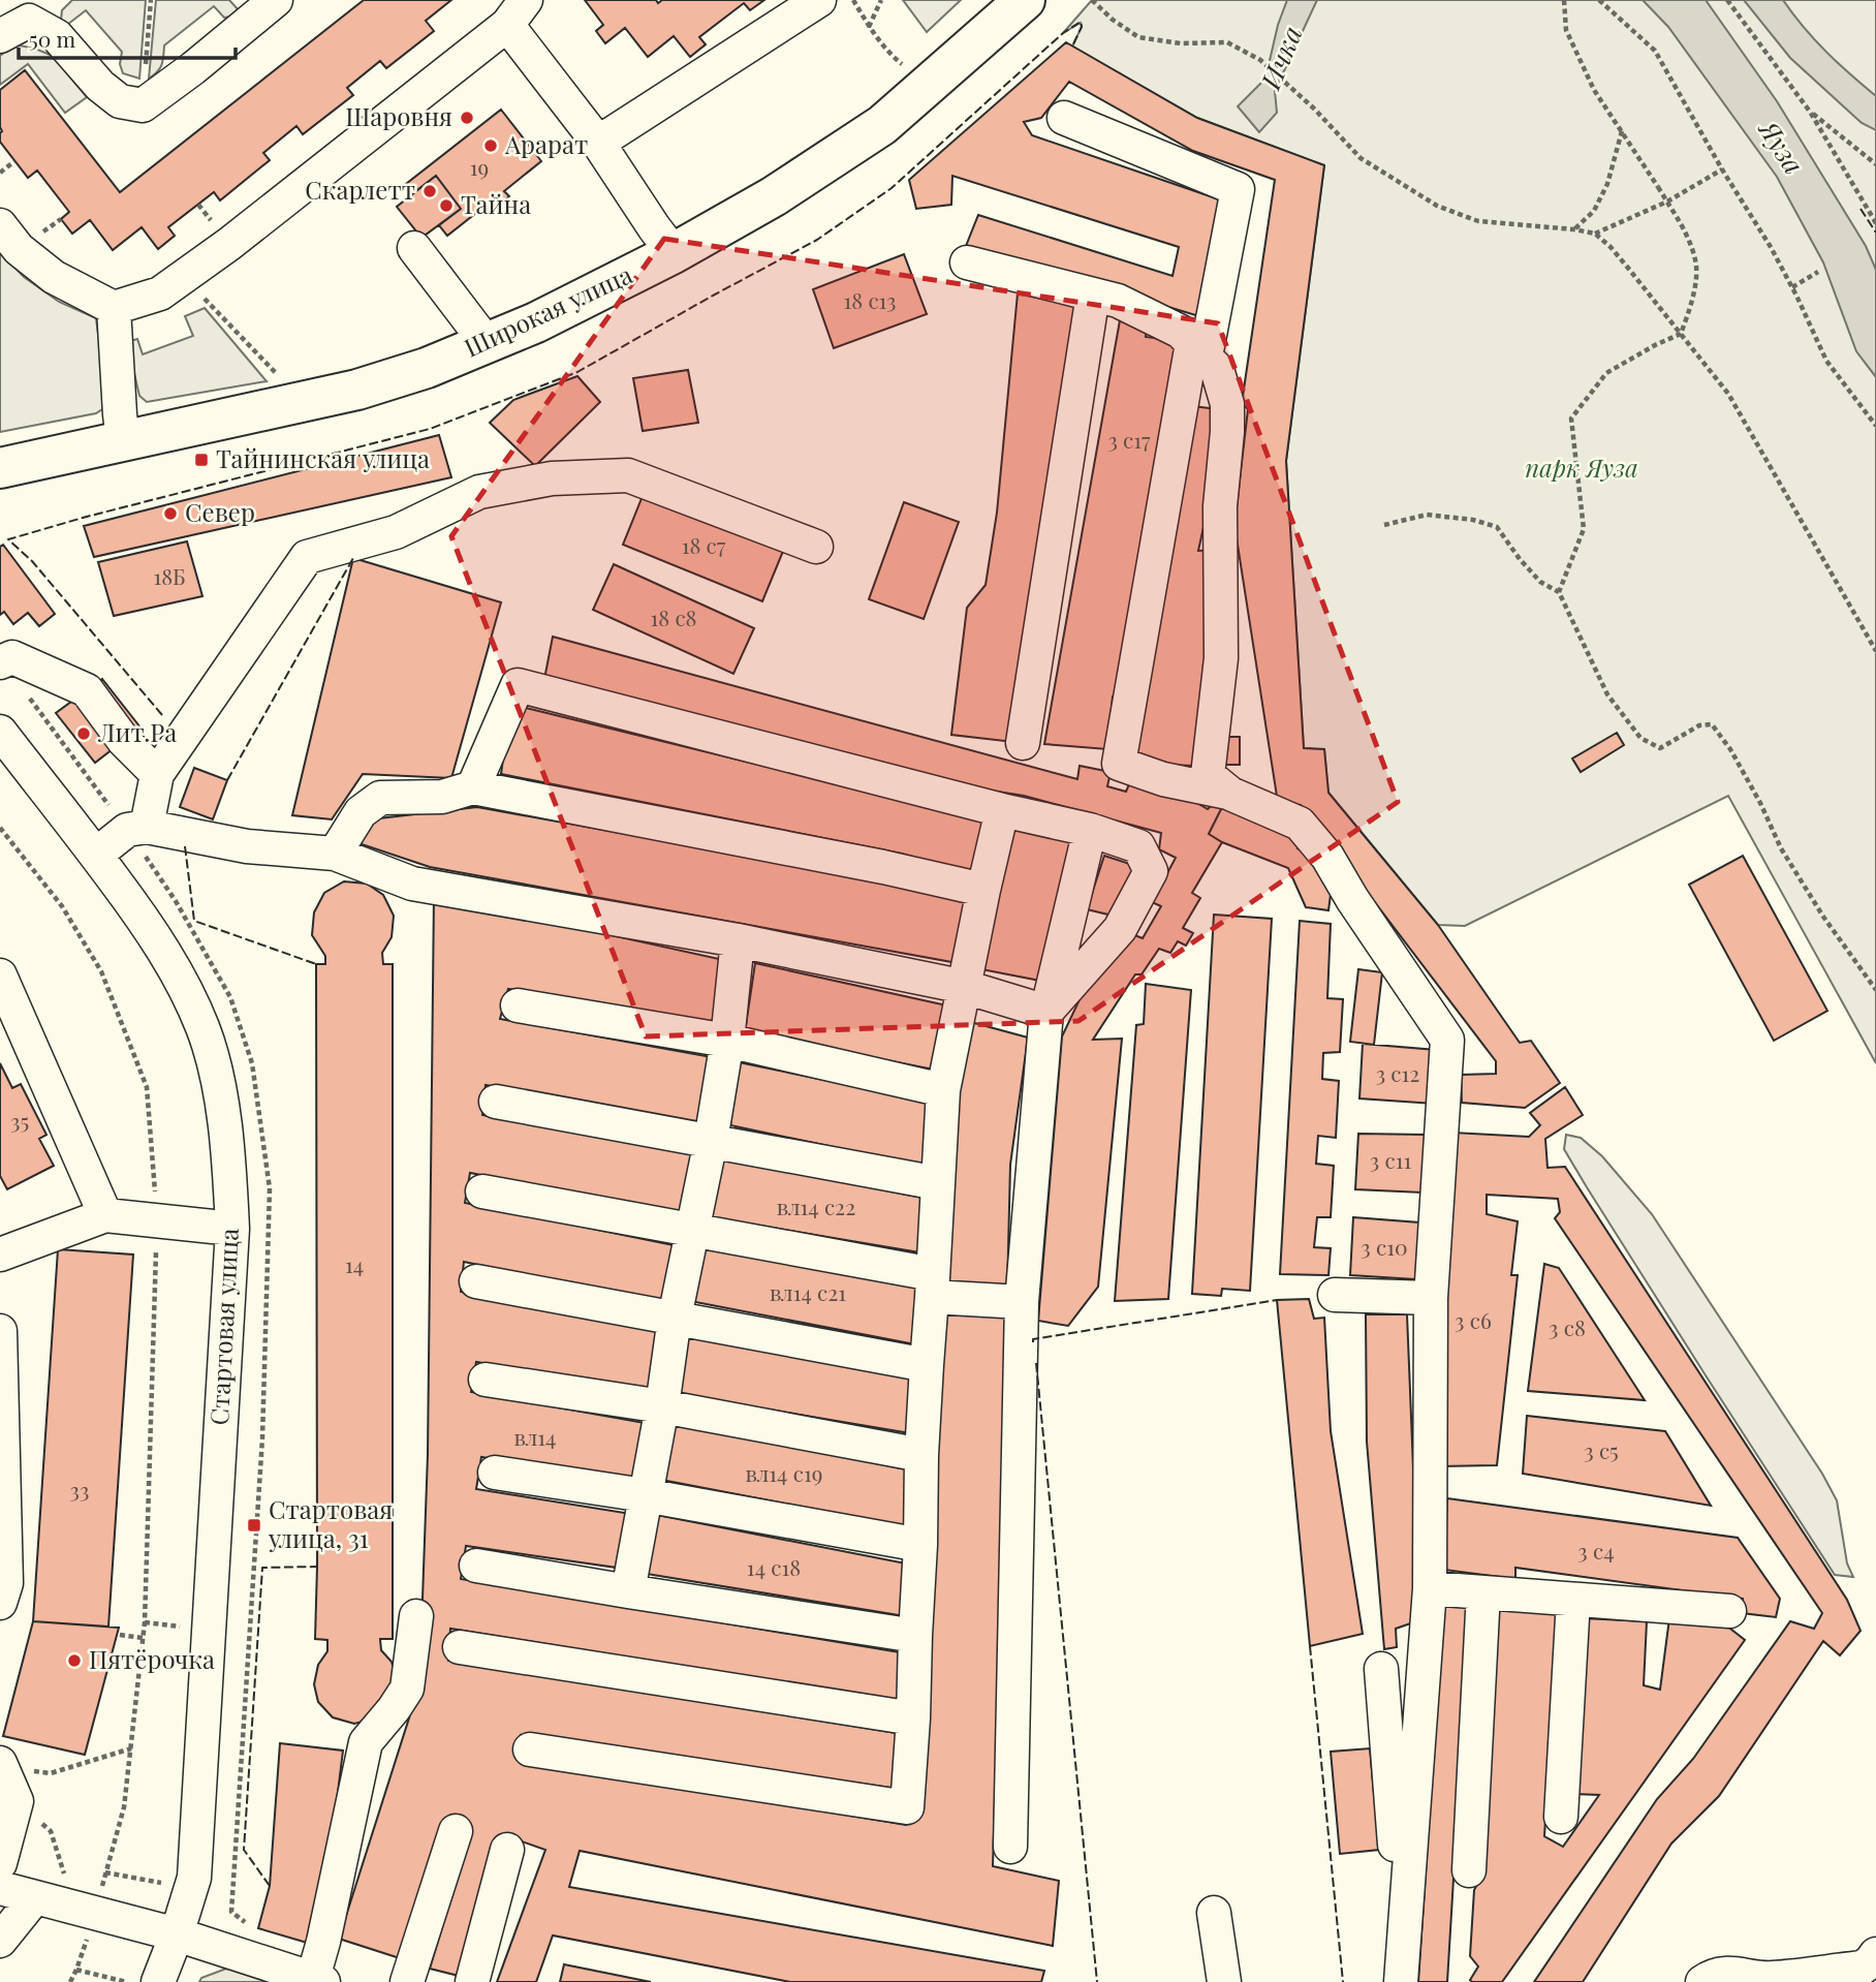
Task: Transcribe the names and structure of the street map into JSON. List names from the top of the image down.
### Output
{
  "streets": {
    "main road": ["Широкая улица"],
    "street": ["Стартовая улица"]
  },
  "water": ["Ичка", "Яуза"],
  "parks": ["парк Яуза"],
  "places": {
    "other": [
      "Шаровня",
      "Арарат",
      "Скарлетт",
      "Тайна",
      "Север",
      "Лит.Ра",
      "Пятёрочка"
    ],
    "transit": ["Тайнинская улица", "Стартовая улица, 31"]
  },
  "house_numbers": [
    "19",
    "18 с13",
    "3 с17",
    "18 с7",
    "18Б",
    "18 с8",
    "3 с12",
    "35",
    "3 с11",
    "вл14 с22",
    "3 с10",
    "14",
    "вл14 с21",
    "3 с6",
    "3 с8",
    "вл14",
    "3 с5",
    "вл14 с19",
    "33",
    "3 с4",
    "14 с18"
  ],
  "scale_bar": "50 m"
}
